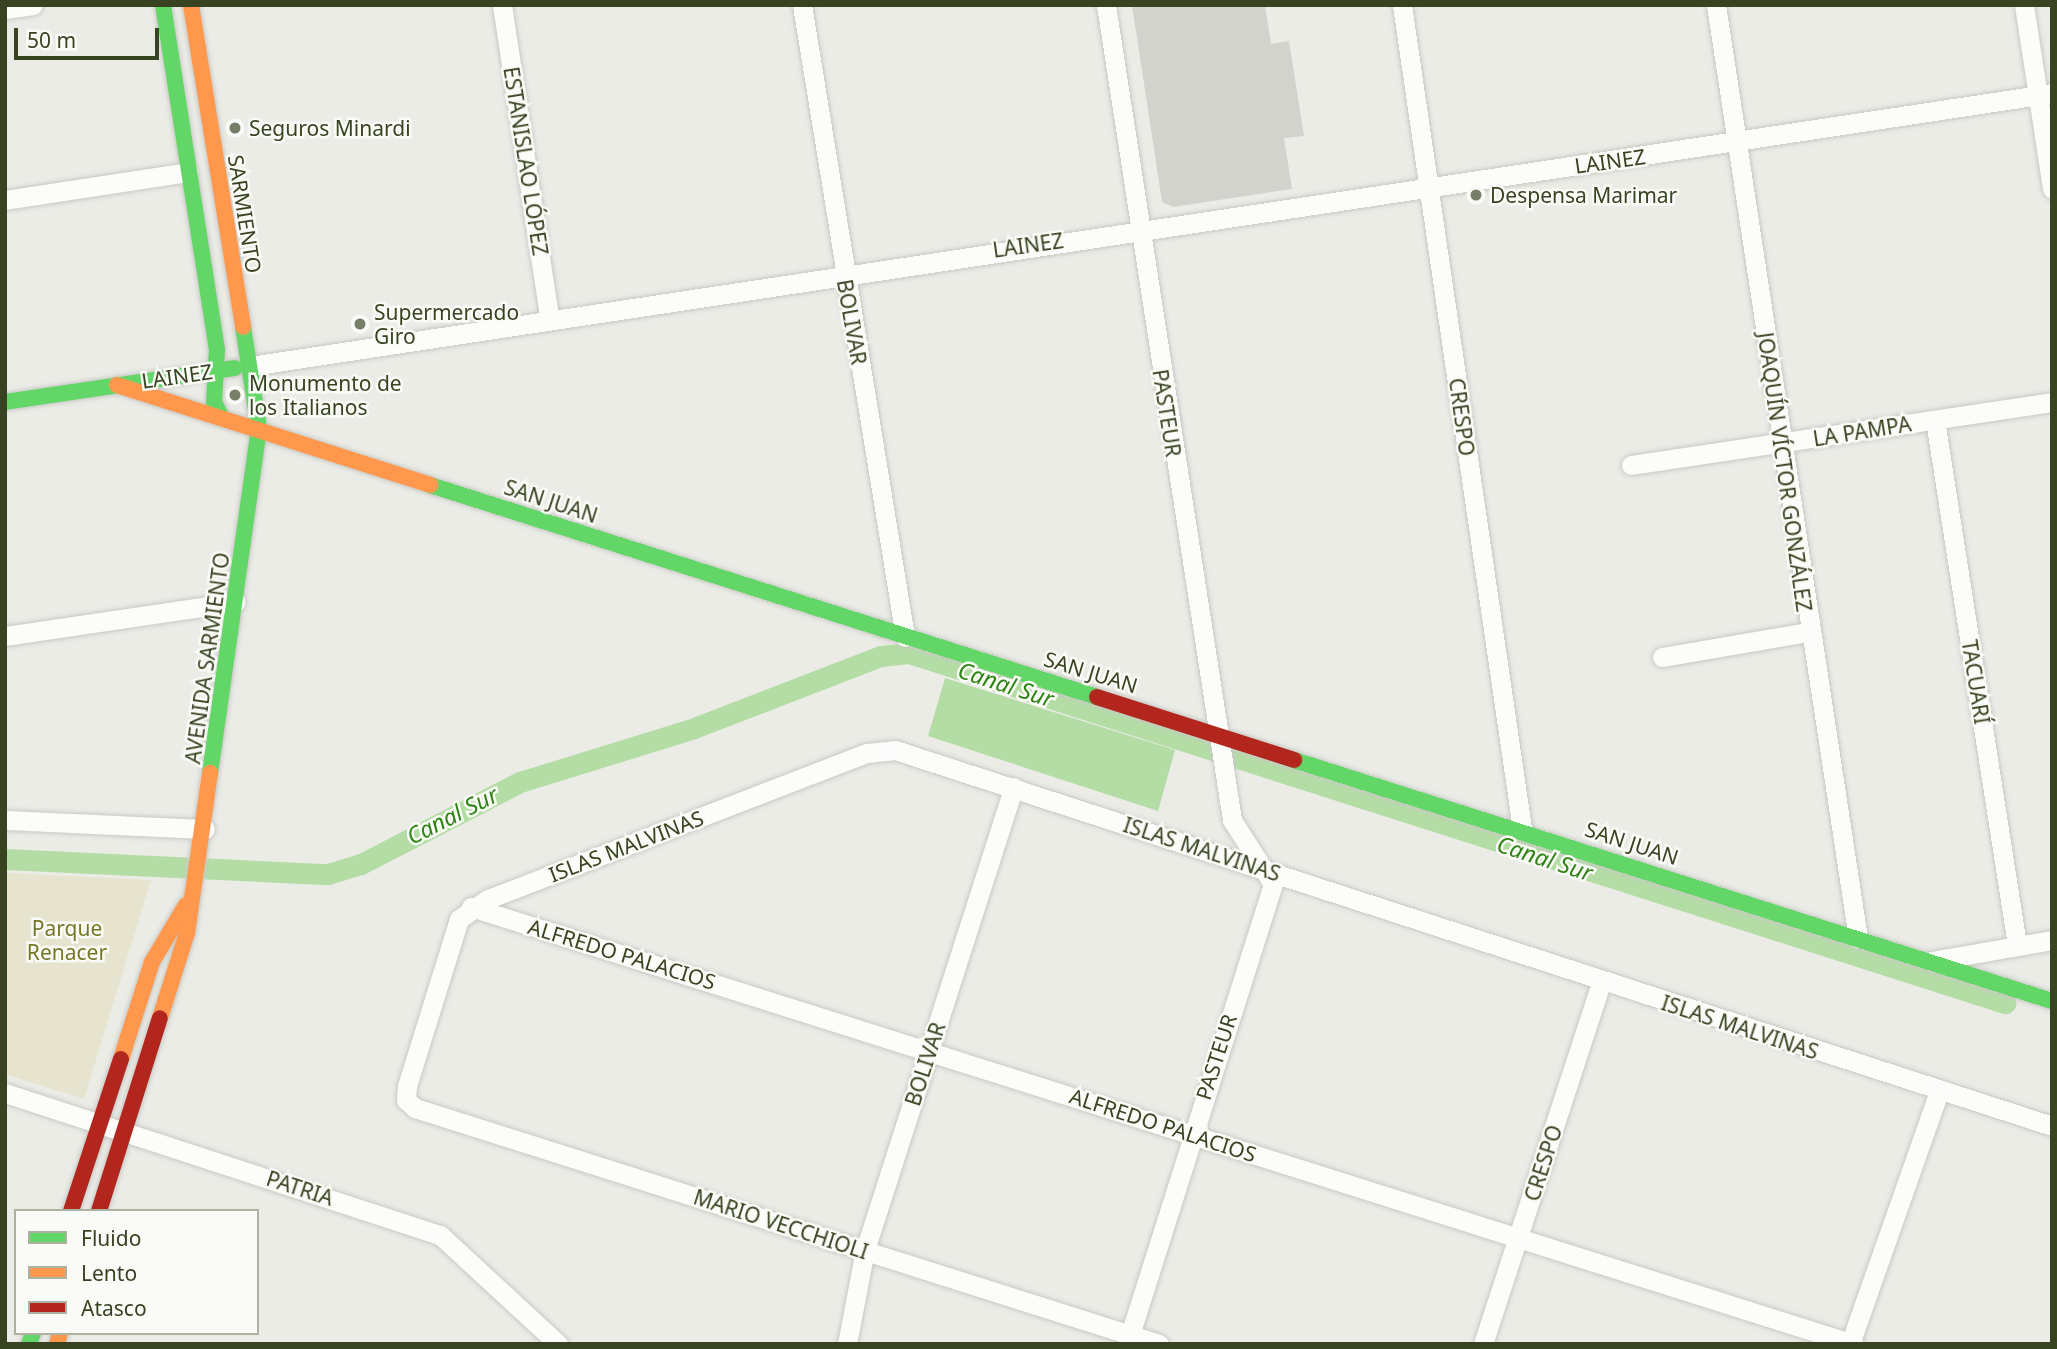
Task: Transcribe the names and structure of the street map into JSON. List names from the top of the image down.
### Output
{
  "streets": {
    "street": [
      "ESTANISLAO LÓPEZ",
      "LAINEZ",
      "SARMIENTO",
      "BOLIVAR",
      "PASTEUR",
      "CRESPO",
      "LA PAMPA",
      "JOAQUÍN VÍCTOR GONZÁLEZ",
      "SAN JUAN",
      "AVENIDA SARMIENTO",
      "TACUARÍ",
      "ISLAS MALVINAS",
      "ALFREDO PALACIOS",
      "PATRIA",
      "MARIO VECCHIOLI"
    ]
  },
  "crossings": [
    ["ESTANISLAO LÓPEZ", "LAINEZ"],
    ["LAINEZ", "SARMIENTO"],
    ["LAINEZ", "BOLIVAR"],
    ["LAINEZ", "PASTEUR"],
    ["LAINEZ", "CRESPO"],
    ["LAINEZ", "JOAQUÍN VÍCTOR GONZÁLEZ"],
    ["LAINEZ", "SAN JUAN"],
    ["SARMIENTO", "SAN JUAN"],
    ["SARMIENTO", "AVENIDA SARMIENTO"],
    ["BOLIVAR", "SAN JUAN"],
    ["BOLIVAR", "ISLAS MALVINAS"],
    ["BOLIVAR", "ALFREDO PALACIOS"],
    ["BOLIVAR", "MARIO VECCHIOLI"],
    ["PASTEUR", "SAN JUAN"],
    ["PASTEUR", "ISLAS MALVINAS"],
    ["PASTEUR", "ALFREDO PALACIOS"],
    ["PASTEUR", "MARIO VECCHIOLI"],
    ["CRESPO", "SAN JUAN"],
    ["CRESPO", "ISLAS MALVINAS"],
    ["CRESPO", "ALFREDO PALACIOS"],
    ["LA PAMPA", "JOAQUÍN VÍCTOR GONZÁLEZ"],
    ["LA PAMPA", "TACUARÍ"],
    ["JOAQUÍN VÍCTOR GONZÁLEZ", "SAN JUAN"],
    ["SAN JUAN", "AVENIDA SARMIENTO"],
    ["AVENIDA SARMIENTO", "PATRIA"],
    ["ISLAS MALVINAS", "ALFREDO PALACIOS"],
    ["ISLAS MALVINAS", "MARIO VECCHIOLI"],
    ["ALFREDO PALACIOS", "MARIO VECCHIOLI"]
  ],
  "water": ["Canal Sur"],
  "parks": ["Parque Renacer"],
  "places": [
    "Seguros Minardi",
    "Despensa Marimar",
    "Supermercado Giro",
    "Monumento de los Italianos"
  ],
  "legend": ["Fluido", "Lento", "Atasco"],
  "scale_bar": "50 m"
}
